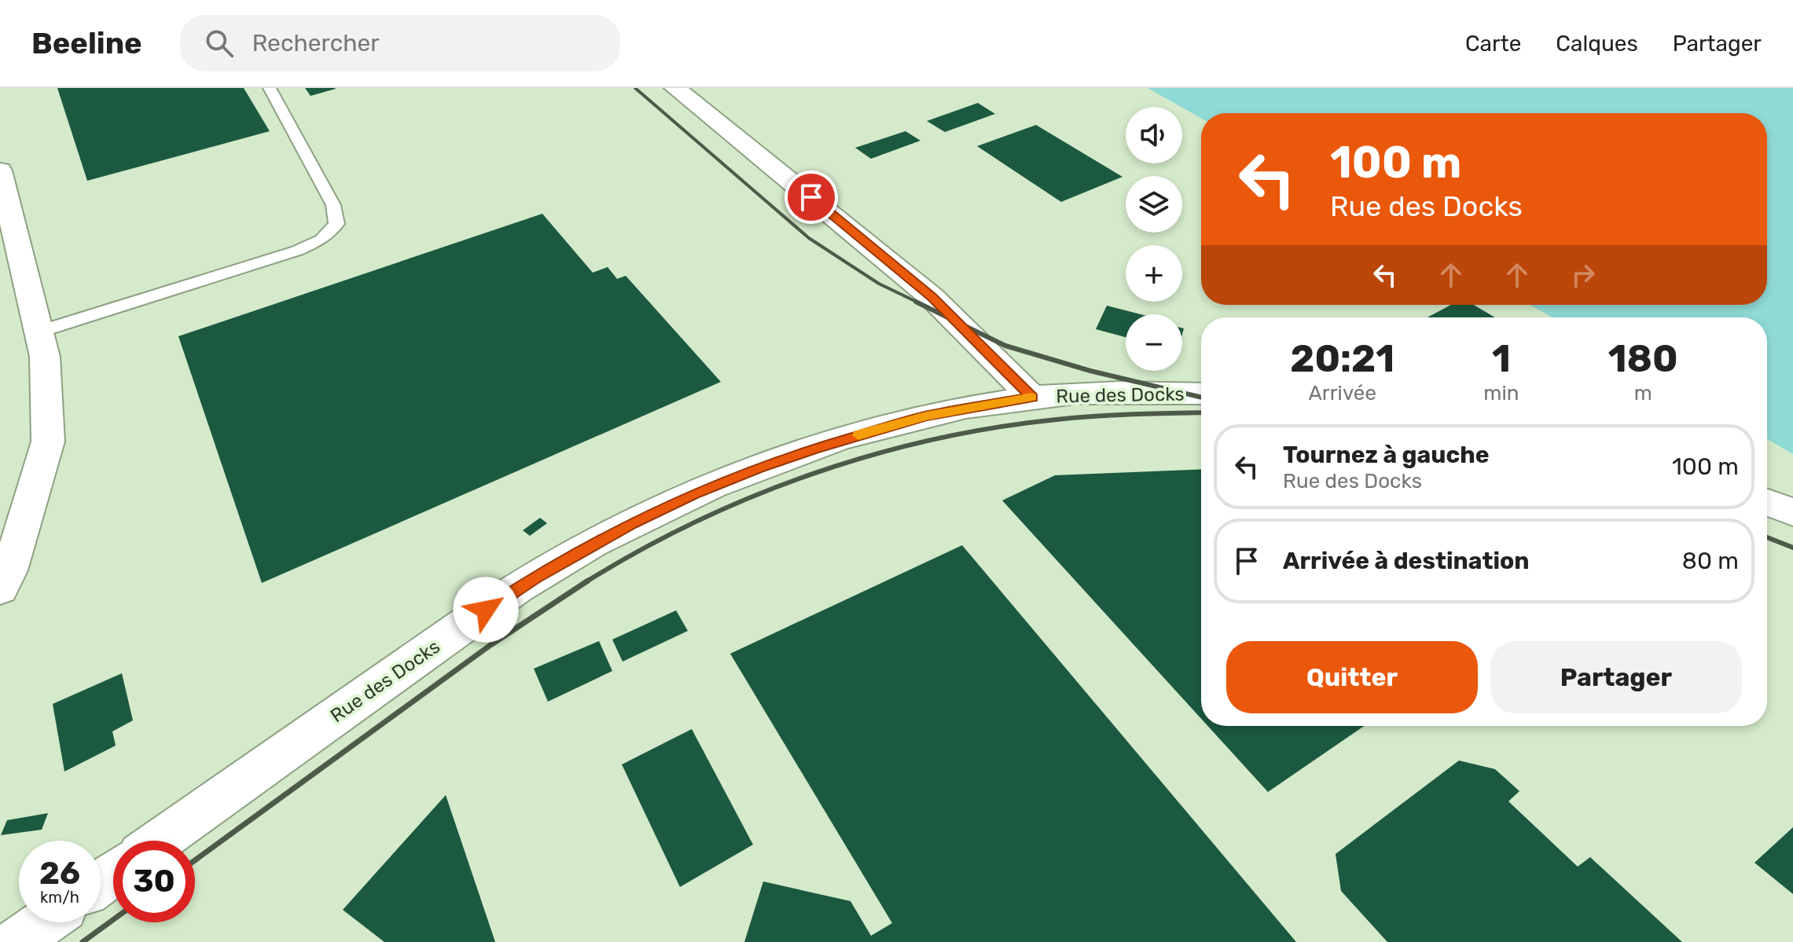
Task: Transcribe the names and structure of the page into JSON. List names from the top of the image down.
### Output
{
  "streets": {
    "street": ["Rue des Docks"]
  },
  "page": {
    "header": "Beeline",
    "search": "Rechercher",
    "nav": ["Carte", "Calques", "Partager"],
    "map_buttons": ["+", "−"],
    "turn": ["100 m", "Rue des Docks"],
    "eta": [
      "20:21",
      "Arrivée",
      "1",
      "min",
      "180",
      "m"
    ],
    "list": [
      {
        "name": "Tournez à gauche",
        "note": "Rue des Docks",
        "value": "100 m"
      },
      {
        "name": "Arrivée à destination",
        "value": "80 m"
      }
    ],
    "buttons": ["Quitter", "Partager"],
    "speed": "26 km/h",
    "limit": "30"
  }
}
